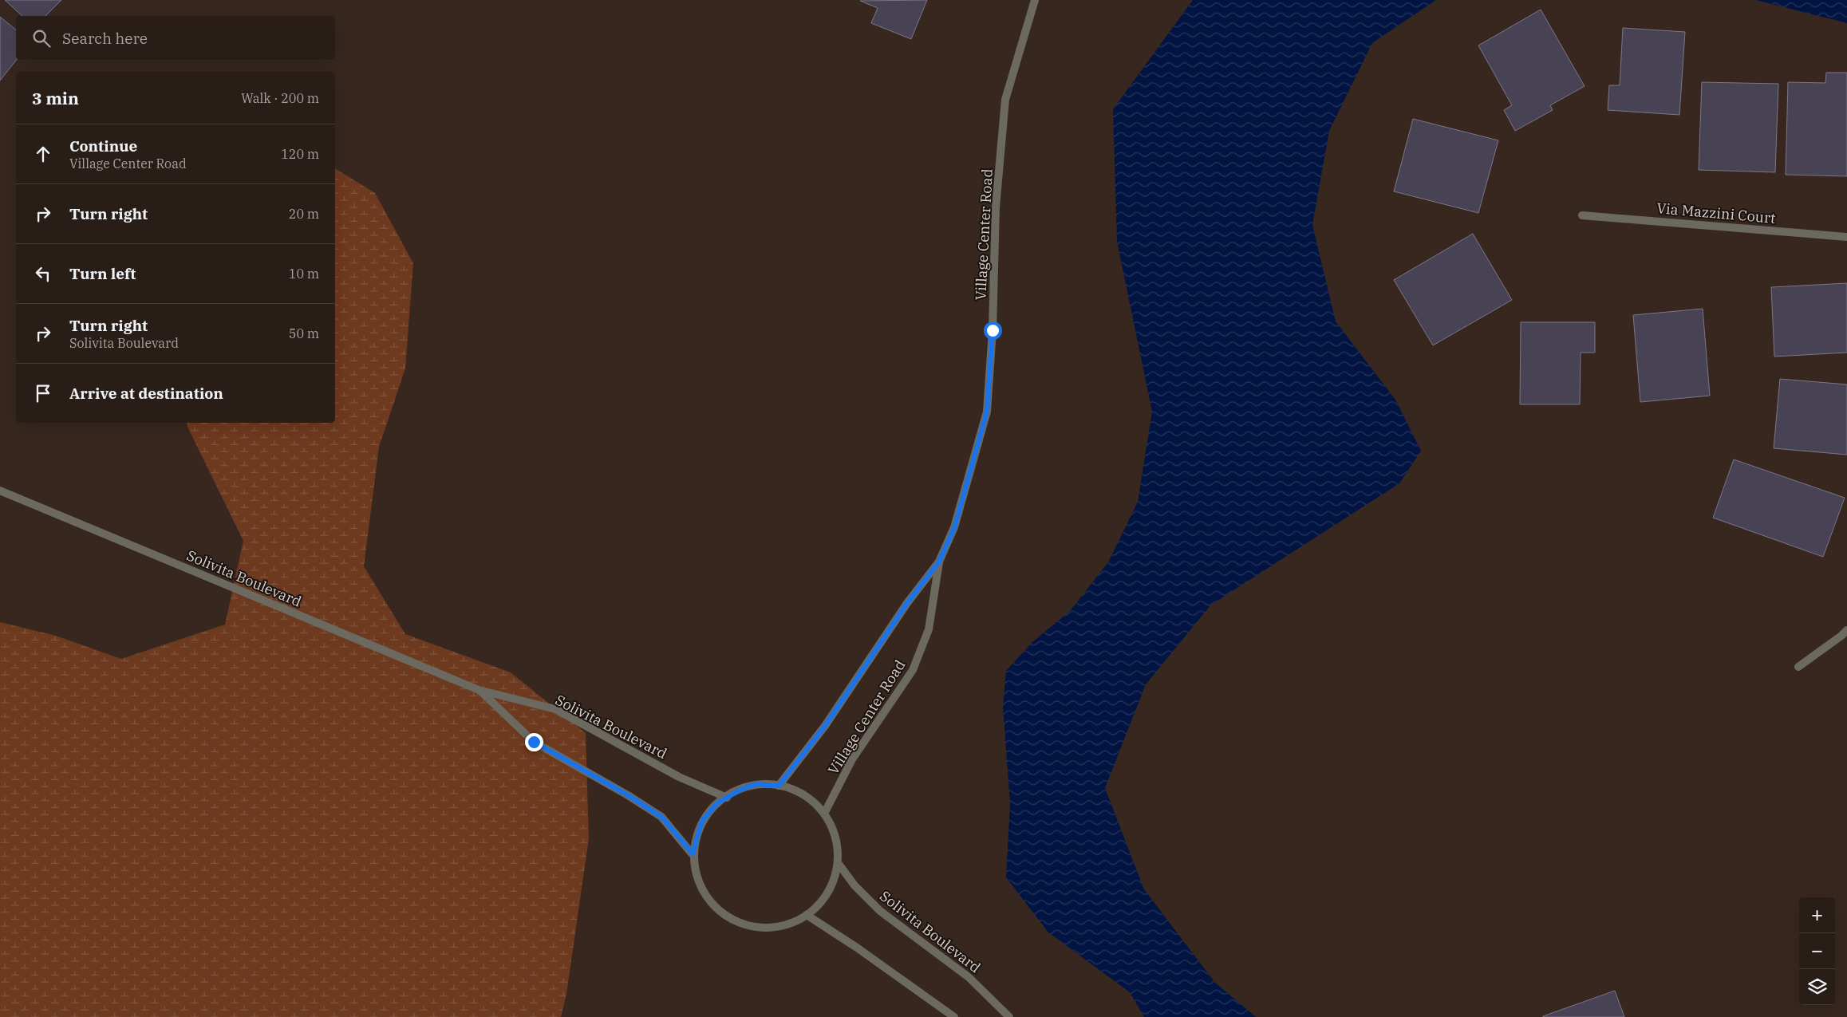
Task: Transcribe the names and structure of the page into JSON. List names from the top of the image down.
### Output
{
  "streets": {
    "street": ["Via Mazzini Court", "Village Center Road", "Solivita Boulevard"]
  },
  "page": {
    "search": "Search here",
    "heading": ["3 min", "Walk · 200 m"],
    "list": [
      ["Continue", "Village Center Road", "120 m"],
      ["Turn right", "20 m"],
      ["Turn left", "10 m"],
      ["Turn right", "Solivita Boulevard", "50 m"],
      "Arrive at destination"
    ],
    "map_buttons": ["+", "−"]
  }
}
